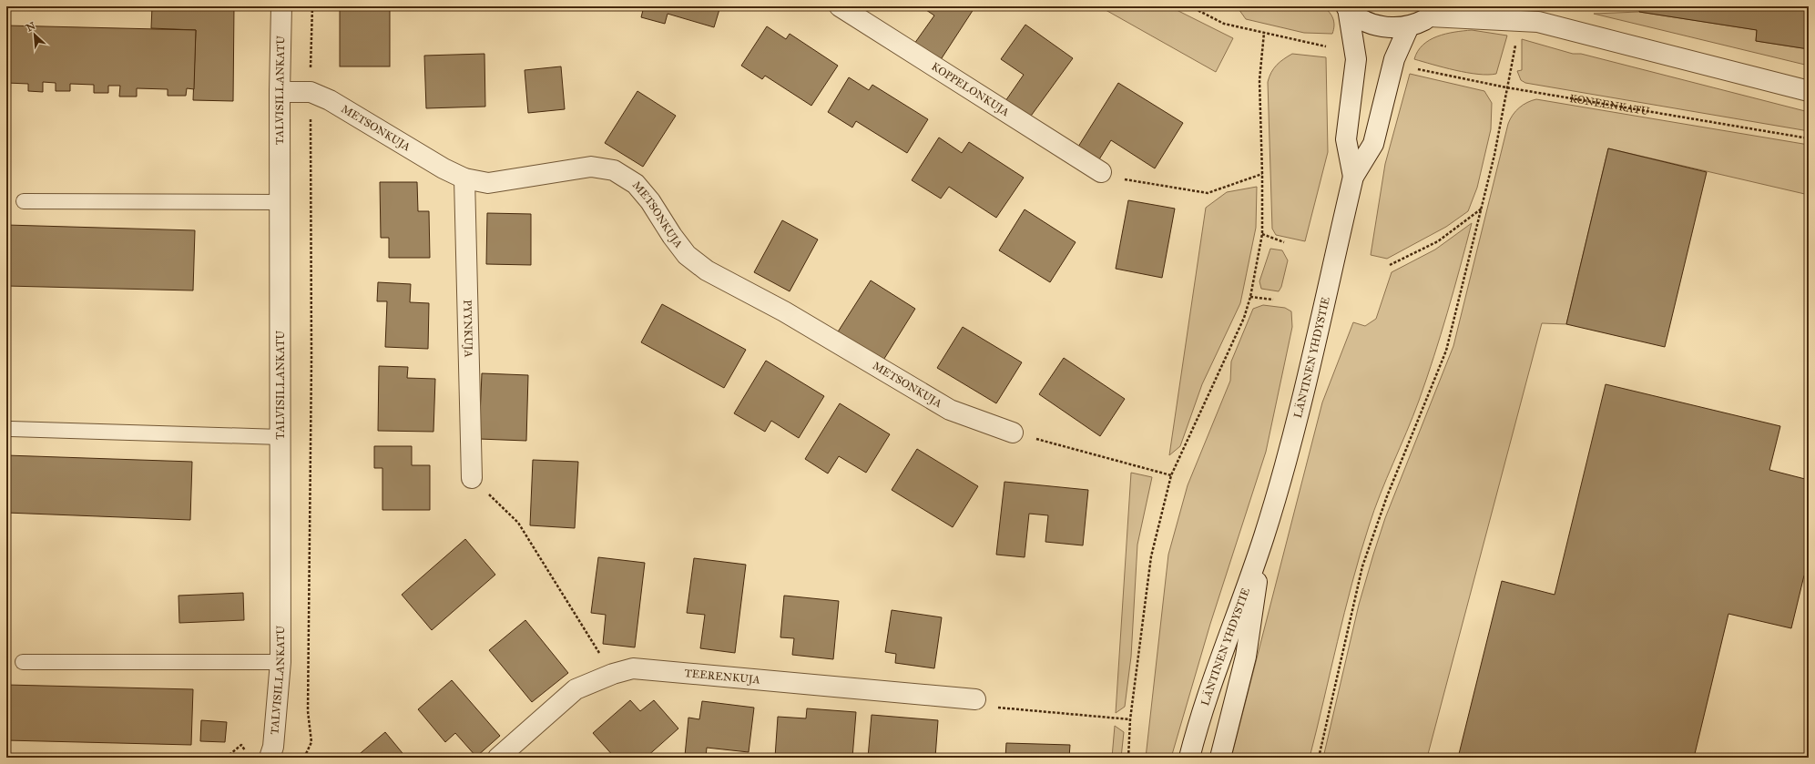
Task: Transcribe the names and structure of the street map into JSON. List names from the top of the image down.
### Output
{
  "streets": {
    "street": [
      "KOPPELONKUJA",
      "TALVISILLANKATU",
      "METSONKUJA",
      "PYYNKUJA",
      "LÄNTINEN YHDYSTIE",
      "TEERENKUJA"
    ],
    "path": ["KONEENKATU"]
  },
  "crossings": [
    ["TALVISILLANKATU", "METSONKUJA"],
    ["METSONKUJA", "PYYNKUJA"]
  ],
  "north": "top left"
}
